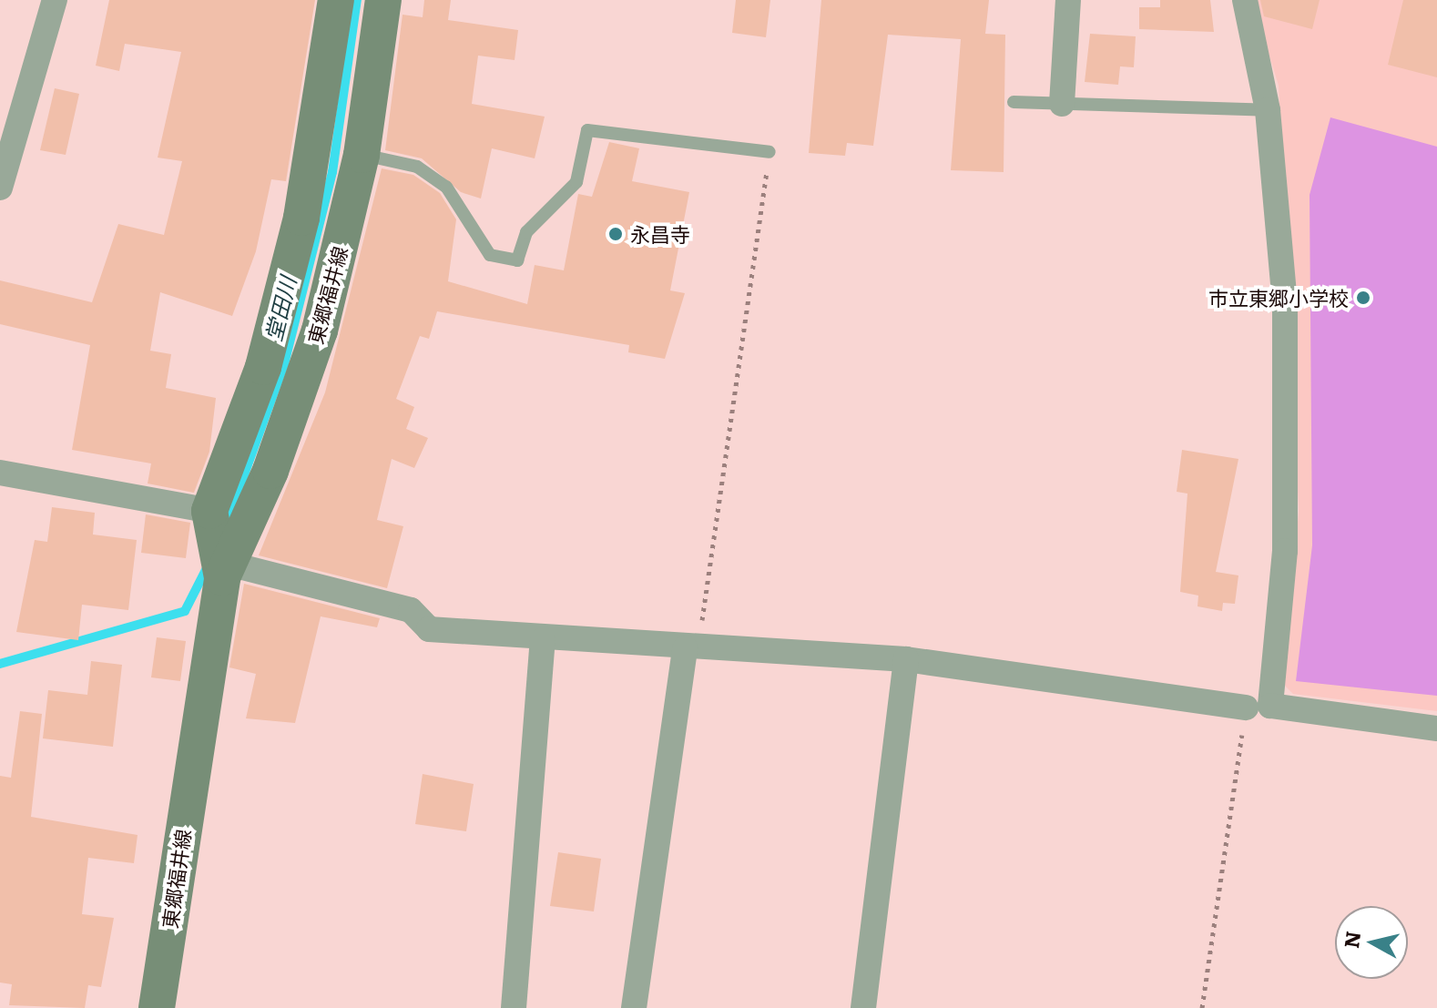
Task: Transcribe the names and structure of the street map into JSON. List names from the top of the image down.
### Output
{
  "streets": {
    "main road": ["東郷福井線"]
  },
  "water": ["堂田川"],
  "places": ["永昌寺", "市立東郷小学校"],
  "north": "left"
}
